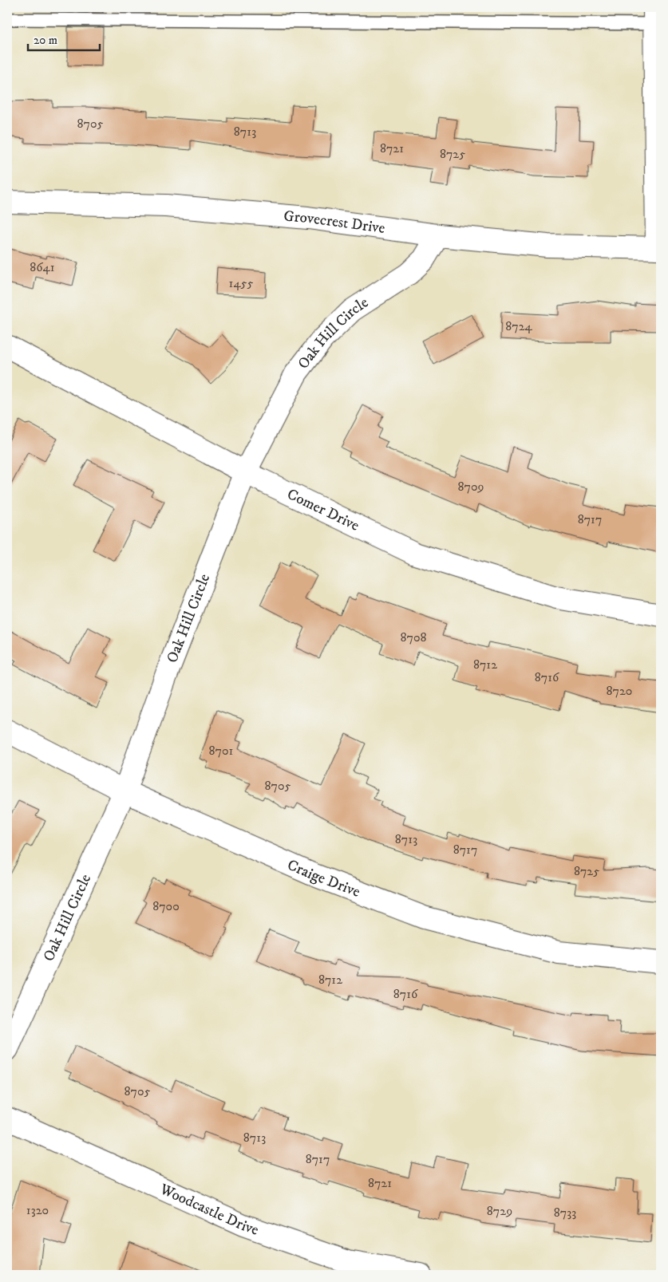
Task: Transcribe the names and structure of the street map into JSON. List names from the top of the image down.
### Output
{
  "streets": {
    "street": [
      "Grovecrest Drive",
      "Oak Hill Circle",
      "Comer Drive",
      "Craige Drive",
      "Woodcastle Drive"
    ]
  },
  "crossings": [
    ["Grovecrest Drive", "Oak Hill Circle"],
    ["Oak Hill Circle", "Comer Drive"],
    ["Oak Hill Circle", "Craige Drive"]
  ],
  "house_numbers": [
    "8705",
    "8713",
    "8721",
    "8725",
    "8641",
    "1455",
    "8724",
    "8709",
    "8717",
    "8708",
    "8712",
    "8716",
    "8720",
    "8701",
    "8705",
    "8713",
    "8717",
    "8725",
    "8700",
    "8712",
    "8716",
    "8705",
    "8713",
    "8717",
    "8721",
    "1320",
    "8729",
    "8733"
  ],
  "scale_bar": "20 m"
}
